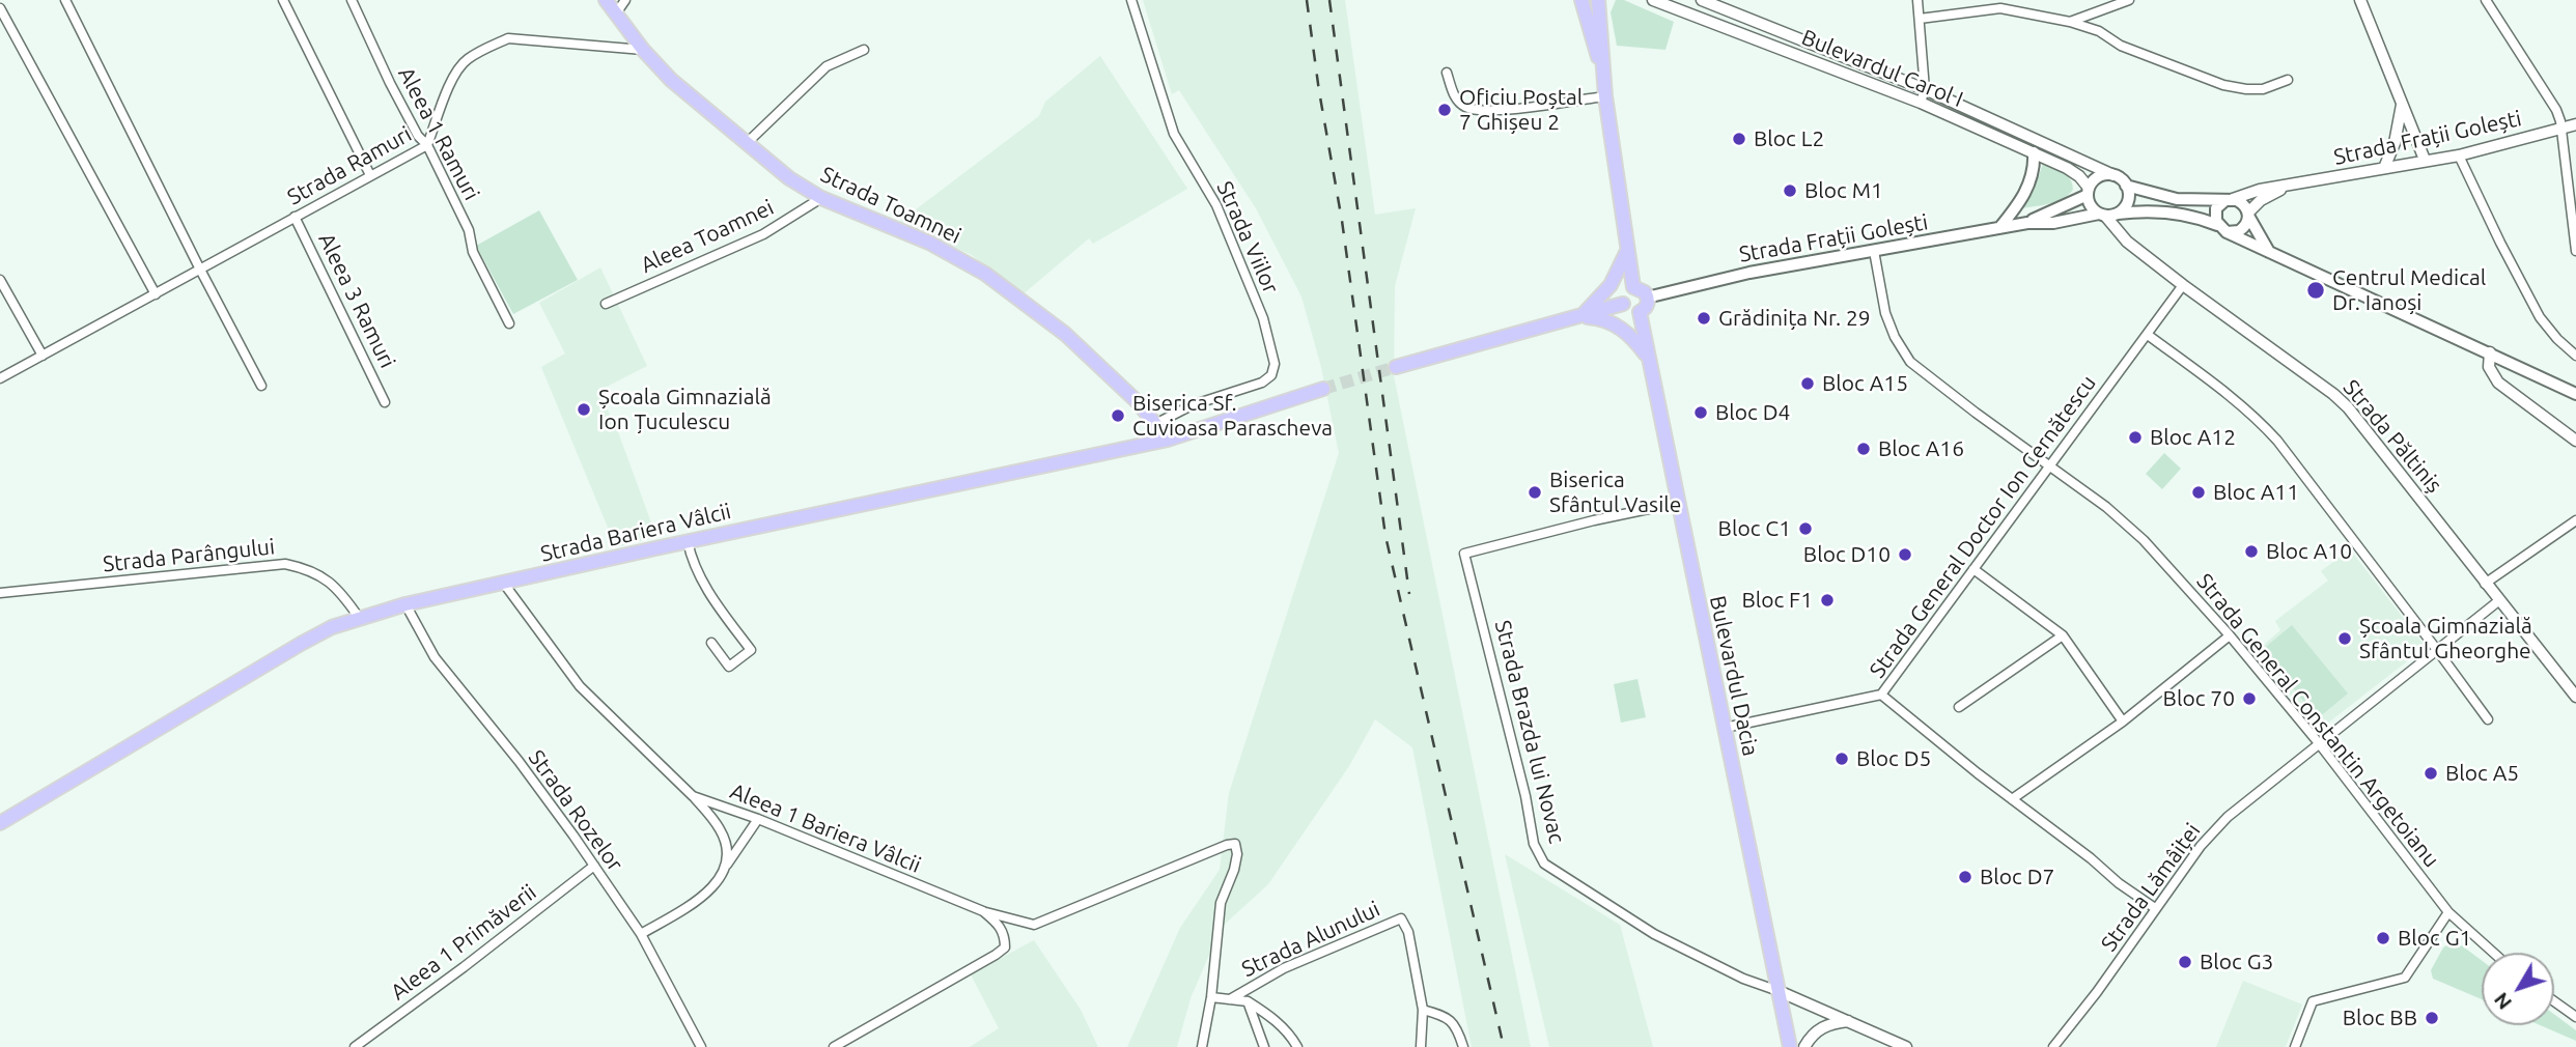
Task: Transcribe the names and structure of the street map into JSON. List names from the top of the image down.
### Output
{
  "streets": {
    "main road": [
      "Strada Frații Golești",
      "Strada Toamnei",
      "Strada Bariera Vâlcii",
      "Bulevardul Dacia"
    ],
    "street": [
      "Bulevardul Carol I",
      "Aleea 1 Ramuri",
      "Strada Ramuri",
      "Aleea Toamnei",
      "Strada Viilor",
      "Aleea 3 Ramuri",
      "Strada Păltiniș",
      "Strada General Doctor Ion Cernătescu",
      "Strada Parângului",
      "Strada General Constantin Argetoianu",
      "Strada Brazda lui Novac",
      "Strada Rozelor",
      "Aleea 1 Bariera Vâlcii",
      "Strada Lămâiței",
      "Strada Alunului",
      "Aleea 1 Primăverii"
    ]
  },
  "crossings": [
    ["Bulevardul Carol I", "Strada Frații Golești"],
    ["Bulevardul Carol I", "Strada Păltiniș"],
    ["Aleea 1 Ramuri", "Strada Ramuri"],
    ["Strada Frații Golești", "Strada Păltiniș"],
    ["Strada Frații Golești", "Bulevardul Dacia"],
    ["Strada Frații Golești", "Strada General Constantin Argetoianu"],
    ["Strada Ramuri", "Strada Toamnei"],
    ["Strada Ramuri", "Aleea 3 Ramuri"],
    ["Strada Toamnei", "Aleea Toamnei"],
    ["Strada Toamnei", "Strada Viilor"],
    ["Strada Toamnei", "Strada Bariera Vâlcii"],
    ["Strada Păltiniș", "Strada General Doctor Ion Cernătescu"],
    ["Strada Păltiniș", "Strada Lămâiței"],
    ["Strada General Doctor Ion Cernătescu", "Bulevardul Dacia"],
    ["Strada General Doctor Ion Cernătescu", "Strada General Constantin Argetoianu"],
    ["Strada Bariera Vâlcii", "Strada Parângului"],
    ["Strada Bariera Vâlcii", "Strada Rozelor"],
    ["Strada Bariera Vâlcii", "Aleea 1 Bariera Vâlcii"],
    ["Bulevardul Dacia", "Strada Brazda lui Novac"],
    ["Strada General Constantin Argetoianu", "Strada Lămâiței"],
    ["Strada Rozelor", "Aleea 1 Primăverii"]
  ],
  "places": [
    "Oficiu Poștal 7 Ghișeu 2",
    "Bloc L2",
    "Bloc M1",
    "Centrul Medical Dr. Ianoși",
    "Grădinița Nr. 29",
    "Bloc A15",
    "Școala Gimnazială Ion Țuculescu",
    "Bloc D4",
    "Biserica Sf. Cuvioasa Parascheva",
    "Bloc A12",
    "Bloc A16",
    "Biserica Sfântul Vasile",
    "Bloc A11",
    "Bloc C1",
    "Bloc A10",
    "Bloc D10",
    "Bloc F1",
    "Școala Gimnazială Sfântul Gheorghe",
    "Bloc 70",
    "Bloc D5",
    "Bloc A5",
    "Bloc D7",
    "Bloc G1",
    "Bloc G3",
    "Bloc BB"
  ],
  "north": "bottom left"
}
